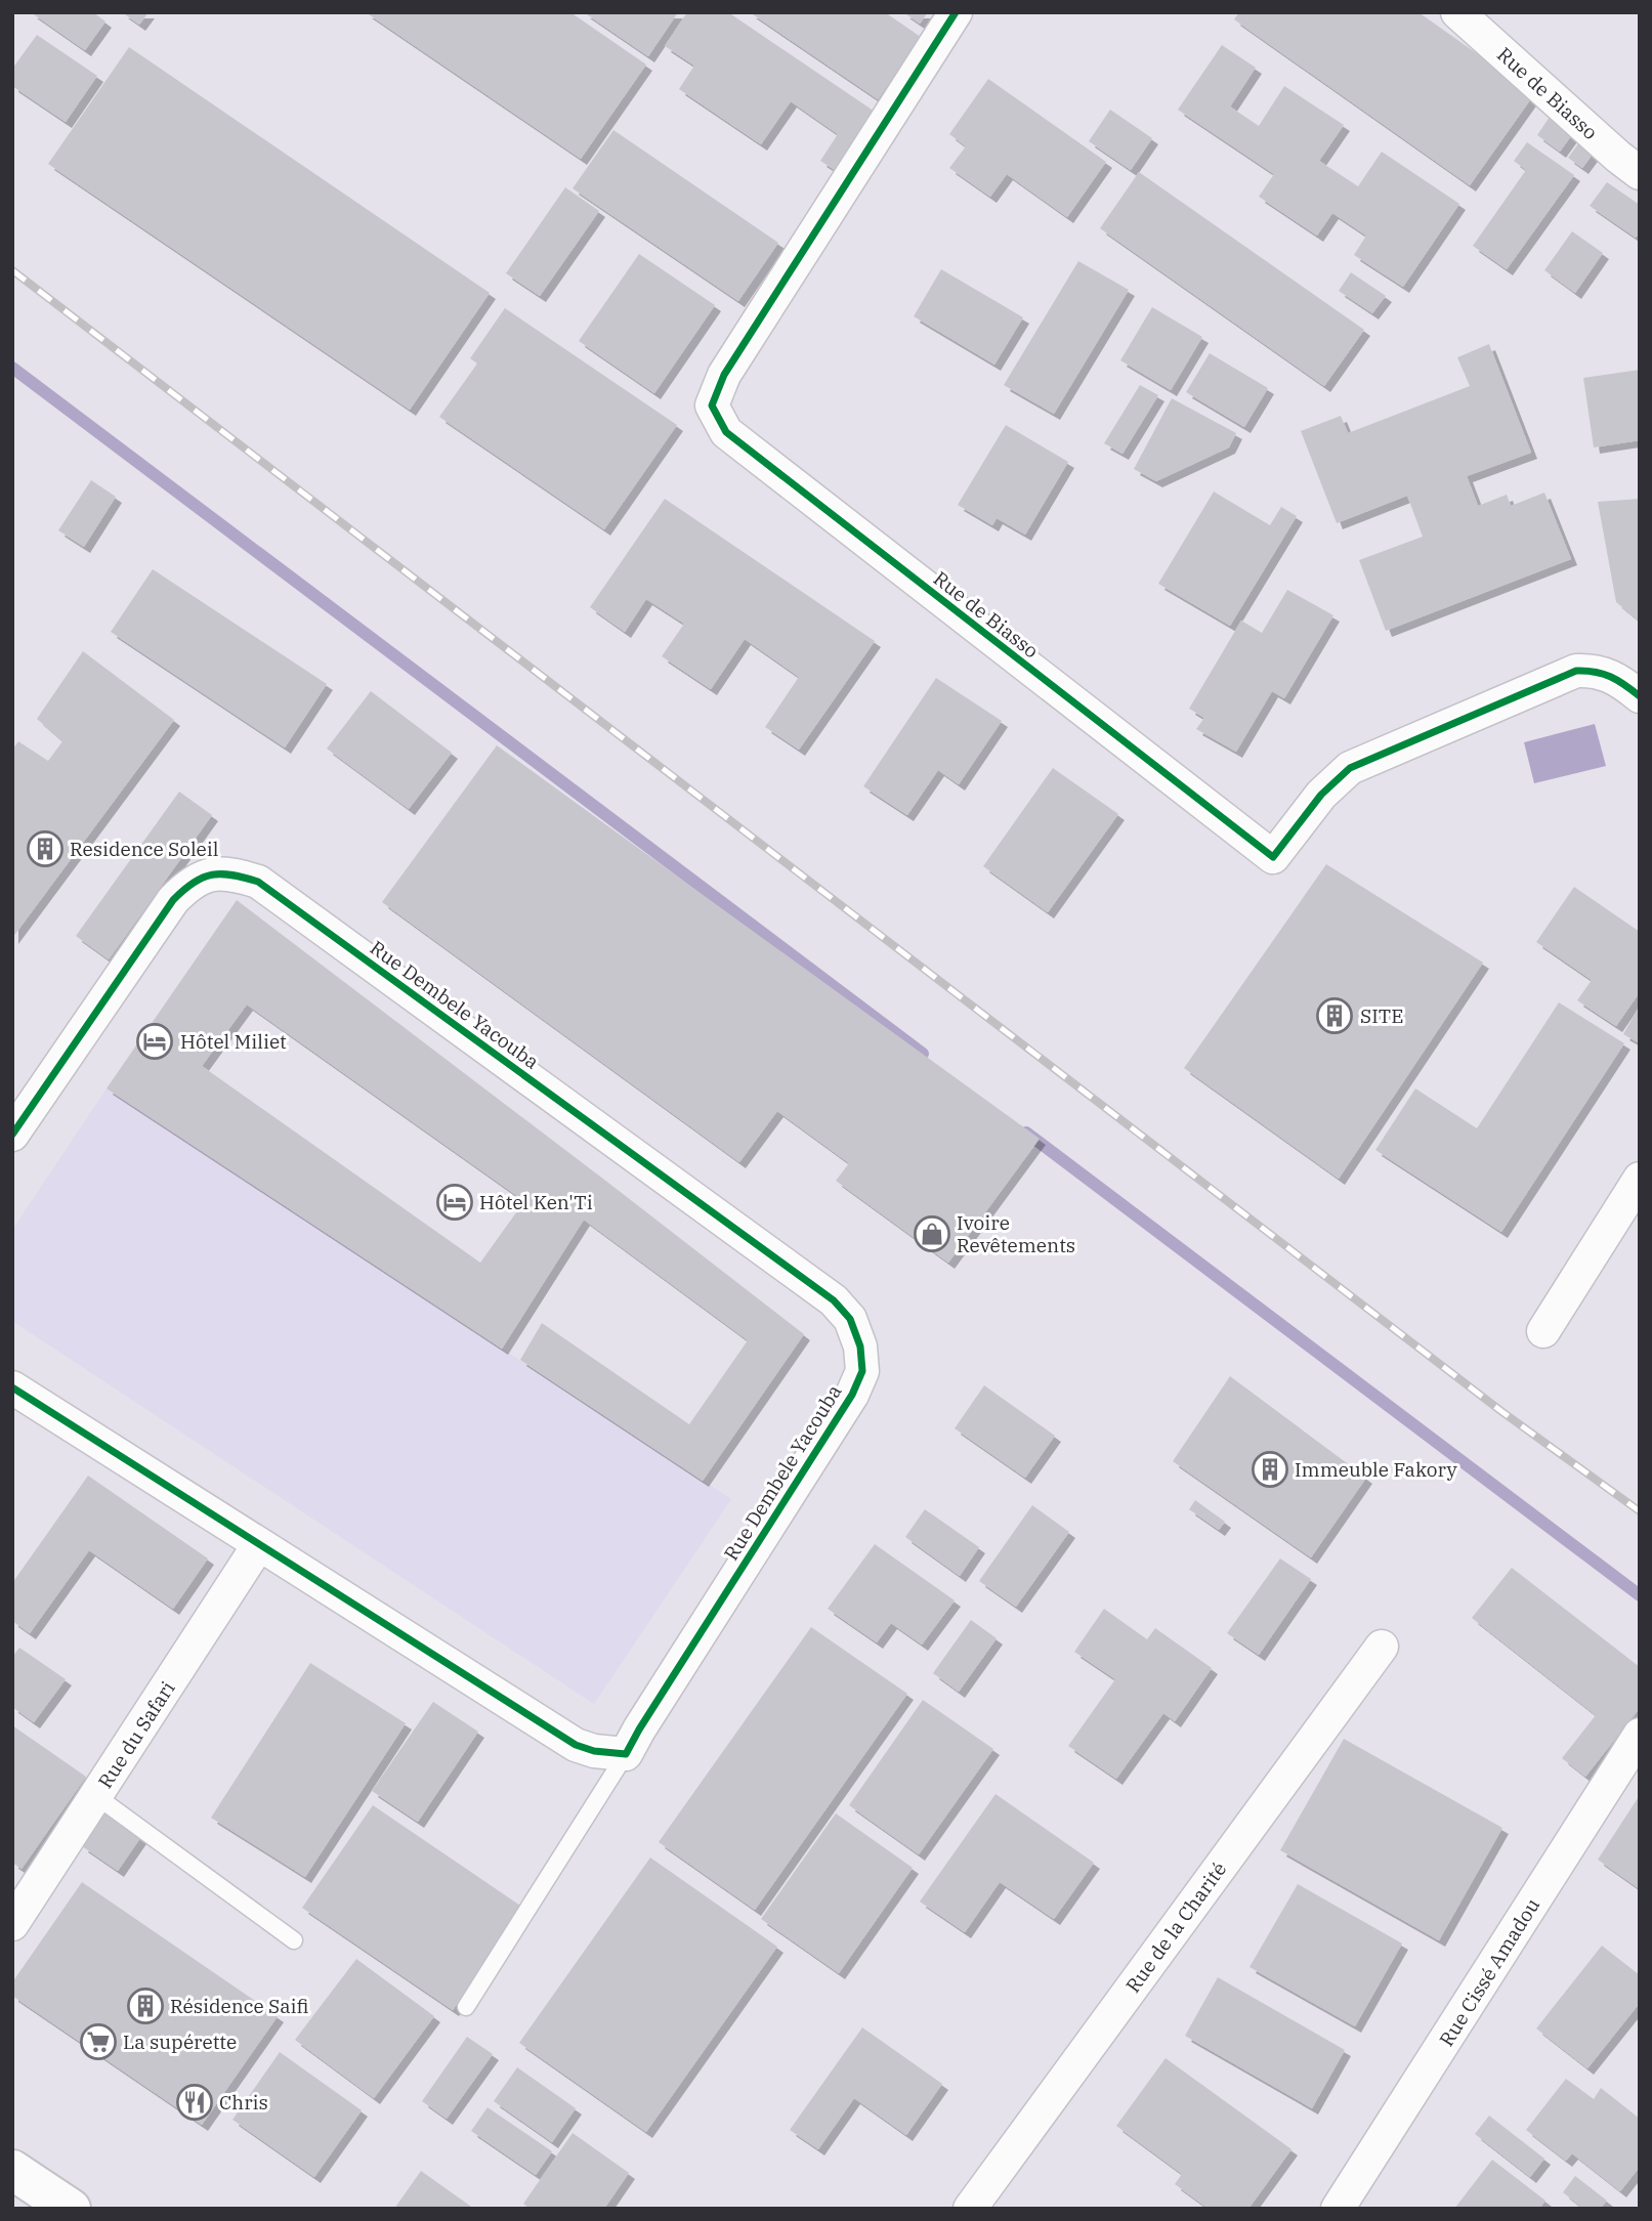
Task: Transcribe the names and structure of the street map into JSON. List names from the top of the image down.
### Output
{
  "streets": {
    "street": [
      "Rue de Biasso",
      "Rue Dembele Yacouba",
      "Rue du Safari",
      "Rue de la Charité",
      "Rue Cissé Amadou"
    ]
  },
  "places": {
    "building": [
      "Residence Soleil",
      "SITE",
      "Immeuble Fakory",
      "Résidence Saifi"
    ],
    "hotel": ["Hôtel Miliet", "Hôtel Ken'Ti"],
    "shop": ["Ivoire Revêtements"],
    "supermarket": ["La supérette"],
    "restaurant": ["Chris"]
  }
}
